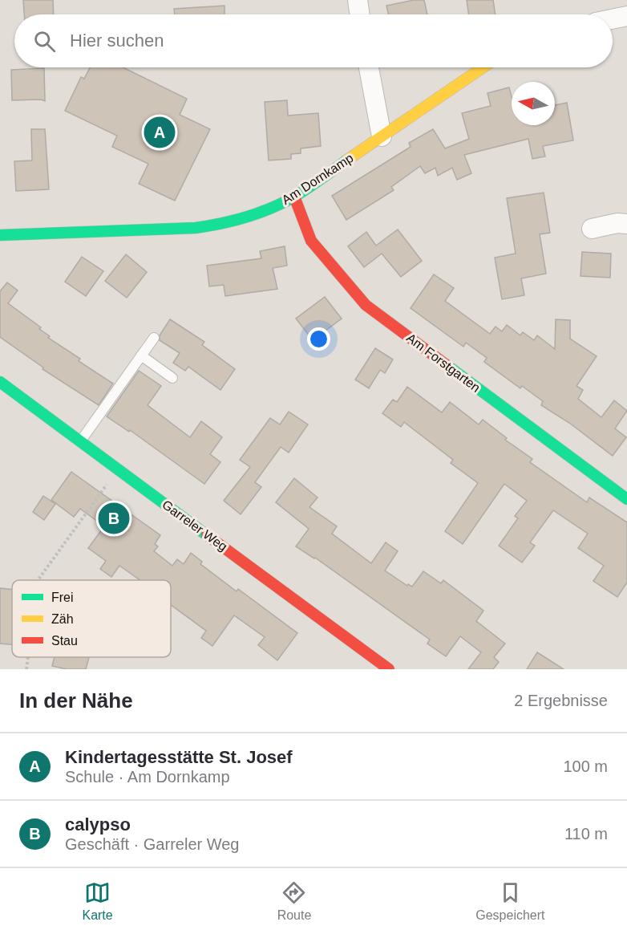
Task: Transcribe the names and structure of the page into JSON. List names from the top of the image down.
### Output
{
  "streets": {
    "street": ["Am Dornkamp", "Am Forstgarten", "Garreler Weg"]
  },
  "crossings": [
    ["Am Dornkamp", "Am Forstgarten"]
  ],
  "legend": ["Frei", "Zäh", "Stau"],
  "north": "left",
  "page": {
    "search": "Hier suchen",
    "pins": ["A", "B"],
    "heading": ["In der Nähe", "2 Ergebnisse"],
    "list": [
      {
        "mark": "A",
        "name": "Kindertagesstätte St. Josef",
        "note": "Schule · Am Dornkamp",
        "value": "100 m"
      },
      {
        "mark": "B",
        "name": "calypso",
        "note": "Geschäft · Garreler Weg",
        "value": "110 m"
      }
    ],
    "nav": ["Karte", "Route", "Gespeichert"]
  }
}
